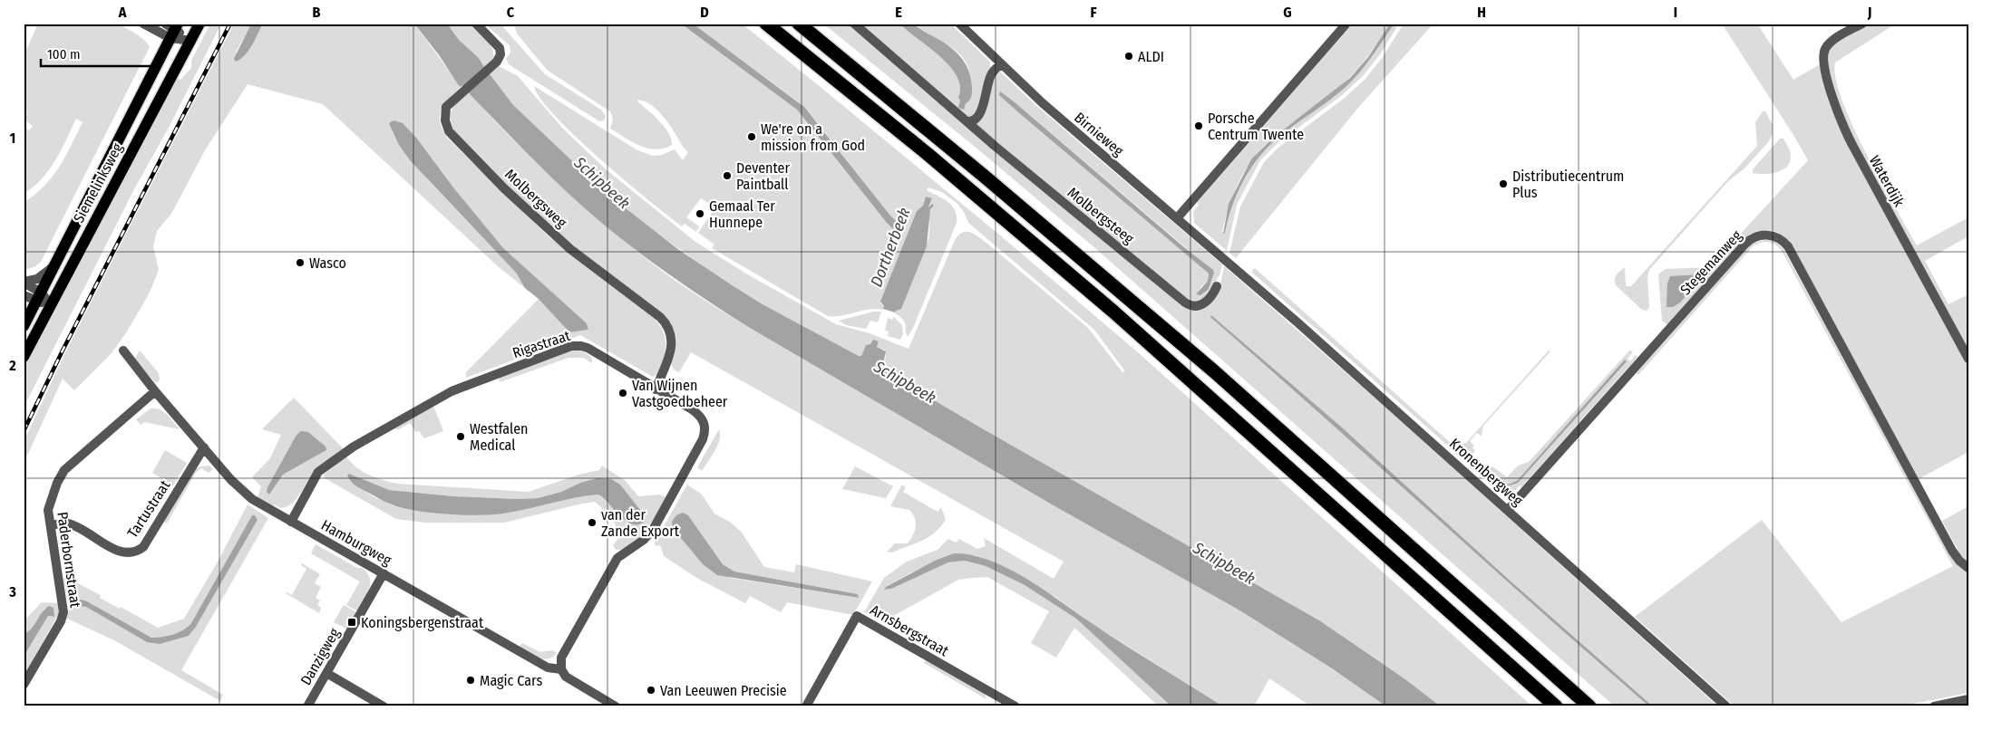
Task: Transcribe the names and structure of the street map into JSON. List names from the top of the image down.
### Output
{
  "streets": {
    "main road": ["Siemelinksweg"],
    "street": [
      "Birnieweg",
      "Waterdijk",
      "Molbergsweg",
      "Molbergsteeg",
      "Stegemanweg",
      "Rigastraat",
      "Kronenbergweg",
      "Tartustraat",
      "Hamburgweg",
      "Paderbornstraat",
      "Arnsbergstraat",
      "Danzigweg"
    ]
  },
  "crossings": [
    ["Birnieweg", "Kronenbergweg"],
    ["Molbergsweg", "Rigastraat"],
    ["Stegemanweg", "Kronenbergweg"],
    ["Rigastraat", "Hamburgweg"],
    ["Tartustraat", "Hamburgweg"],
    ["Tartustraat", "Paderbornstraat"],
    ["Hamburgweg", "Paderbornstraat"],
    ["Hamburgweg", "Danzigweg"]
  ],
  "water": ["Schipbeek", "Dortherbeek"],
  "places": {
    "other": [
      "ALDI",
      "Porsche Centrum Twente",
      "We're on a mission from God",
      "Deventer Paintball",
      "Distributiecentrum Plus",
      "Gemaal Ter Hunnepe",
      "Wasco",
      "Van Wijnen Vastgoedbeheer",
      "Westfalen Medical",
      "van der Zande Export",
      "Magic Cars",
      "Van Leeuwen Precisie"
    ],
    "transit": ["Koningsbergenstraat"]
  },
  "scale_bar": "100 m",
  "grid": {
    "columns": [
      "A",
      "B",
      "C",
      "D",
      "E",
      "F",
      "G",
      "H",
      "I",
      "J"
    ],
    "rows": ["1", "2", "3"]
  }
}
